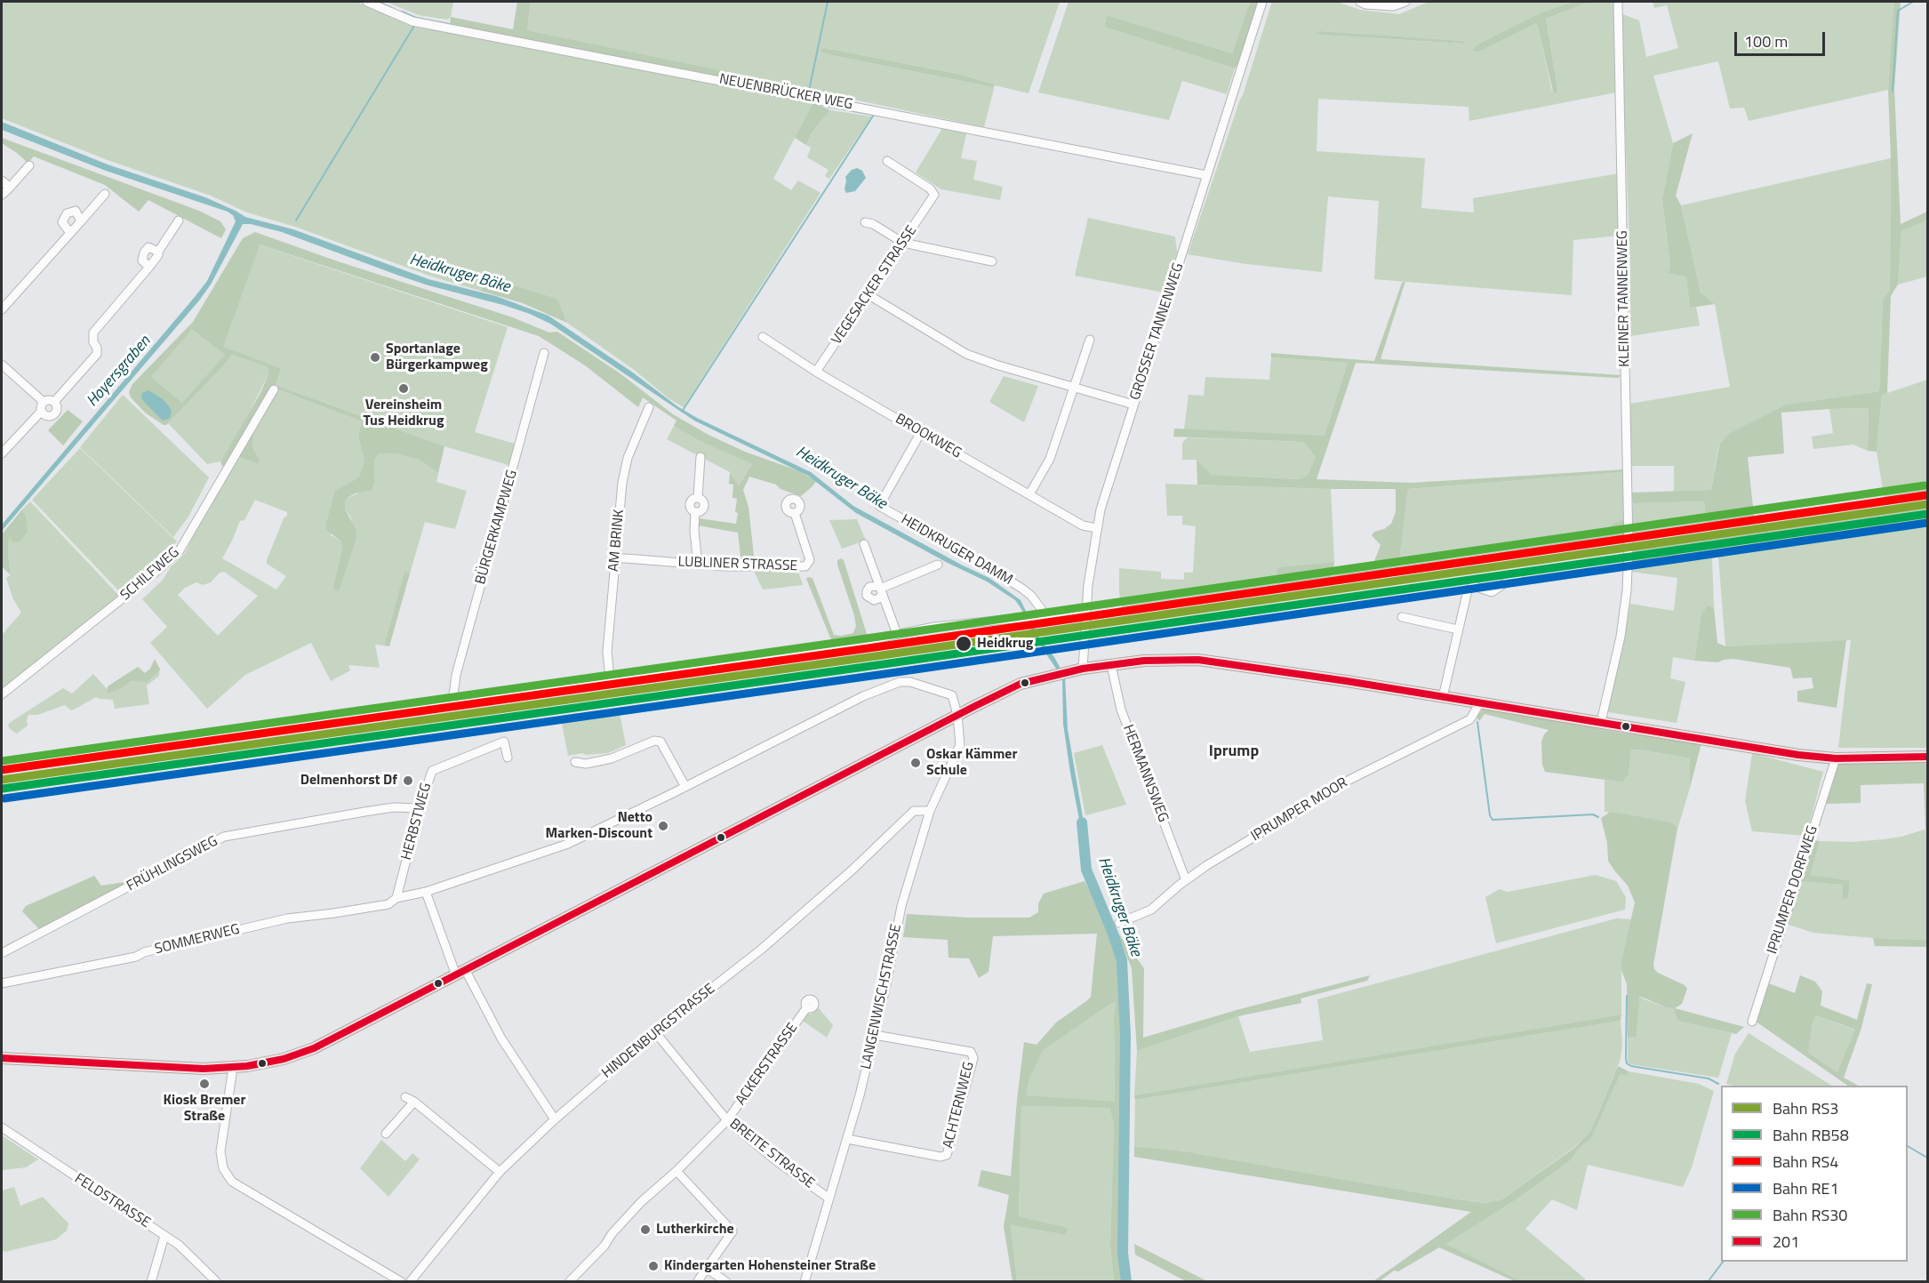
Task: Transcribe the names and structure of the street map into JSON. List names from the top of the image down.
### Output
{
  "streets": {
    "street": [
      "NEUENBRÜCKER WEG",
      "VEGESACKER STRASSE",
      "KLEINER TANNENWEG",
      "GROSSER TANNENWEG",
      "BROOKWEG",
      "BÜRGERKAMPWEG",
      "AM BRINK",
      "HEIDKRUGER DAMM",
      "LUBLINER STRASSE",
      "SCHILFWEG",
      "HERMANNSWEG",
      "IPRUMPER MOOR",
      "HERBSTWEG",
      "FRÜHLINGSWEG",
      "IPRUMPER DORFWEG",
      "SOMMERWEG",
      "LANGENWISCHSTRASSE",
      "HINDENBURGSTRASSE",
      "ACKERSTRASSE",
      "ACHTERNWEG",
      "BREITE STRASSE",
      "FELDSTRASSE"
    ]
  },
  "crossings": [
    ["NEUENBRÜCKER WEG", "GROSSER TANNENWEG"],
    ["VEGESACKER STRASSE", "BROOKWEG"],
    ["GROSSER TANNENWEG", "BROOKWEG"],
    ["BROOKWEG", "HEIDKRUGER DAMM"],
    ["AM BRINK", "LUBLINER STRASSE"],
    ["HERMANNSWEG", "IPRUMPER MOOR"],
    ["HERBSTWEG", "FRÜHLINGSWEG"],
    ["HERBSTWEG", "SOMMERWEG"],
    ["SOMMERWEG", "LANGENWISCHSTRASSE"],
    ["LANGENWISCHSTRASSE", "HINDENBURGSTRASSE"],
    ["LANGENWISCHSTRASSE", "ACHTERNWEG"],
    ["LANGENWISCHSTRASSE", "BREITE STRASSE"],
    ["HINDENBURGSTRASSE", "BREITE STRASSE"],
    ["ACKERSTRASSE", "BREITE STRASSE"]
  ],
  "districts": ["Iprump"],
  "water": ["Heidkruger Bäke", "Hoyersgraben"],
  "places": [
    "Sportanlage Bürgerkampweg",
    "Vereinsheim Tus Heidkrug",
    "Heidkrug",
    "Oskar Kämmer Schule",
    "Delmenhorst Df",
    "Netto Marken-Discount",
    "Kiosk Bremer Straße",
    "Lutherkirche",
    "Kindergarten Hohensteiner Straße"
  ],
  "lines": [
    "rail line RS30",
    "rail line RS4",
    "rail line RS3",
    "rail line RB58",
    "rail line RE1",
    "transit line 201"
  ],
  "legend": [
    "Bahn RS3",
    "Bahn RB58",
    "Bahn RS4",
    "Bahn RE1",
    "Bahn RS30",
    "201"
  ],
  "scale_bar": "100 m"
}
